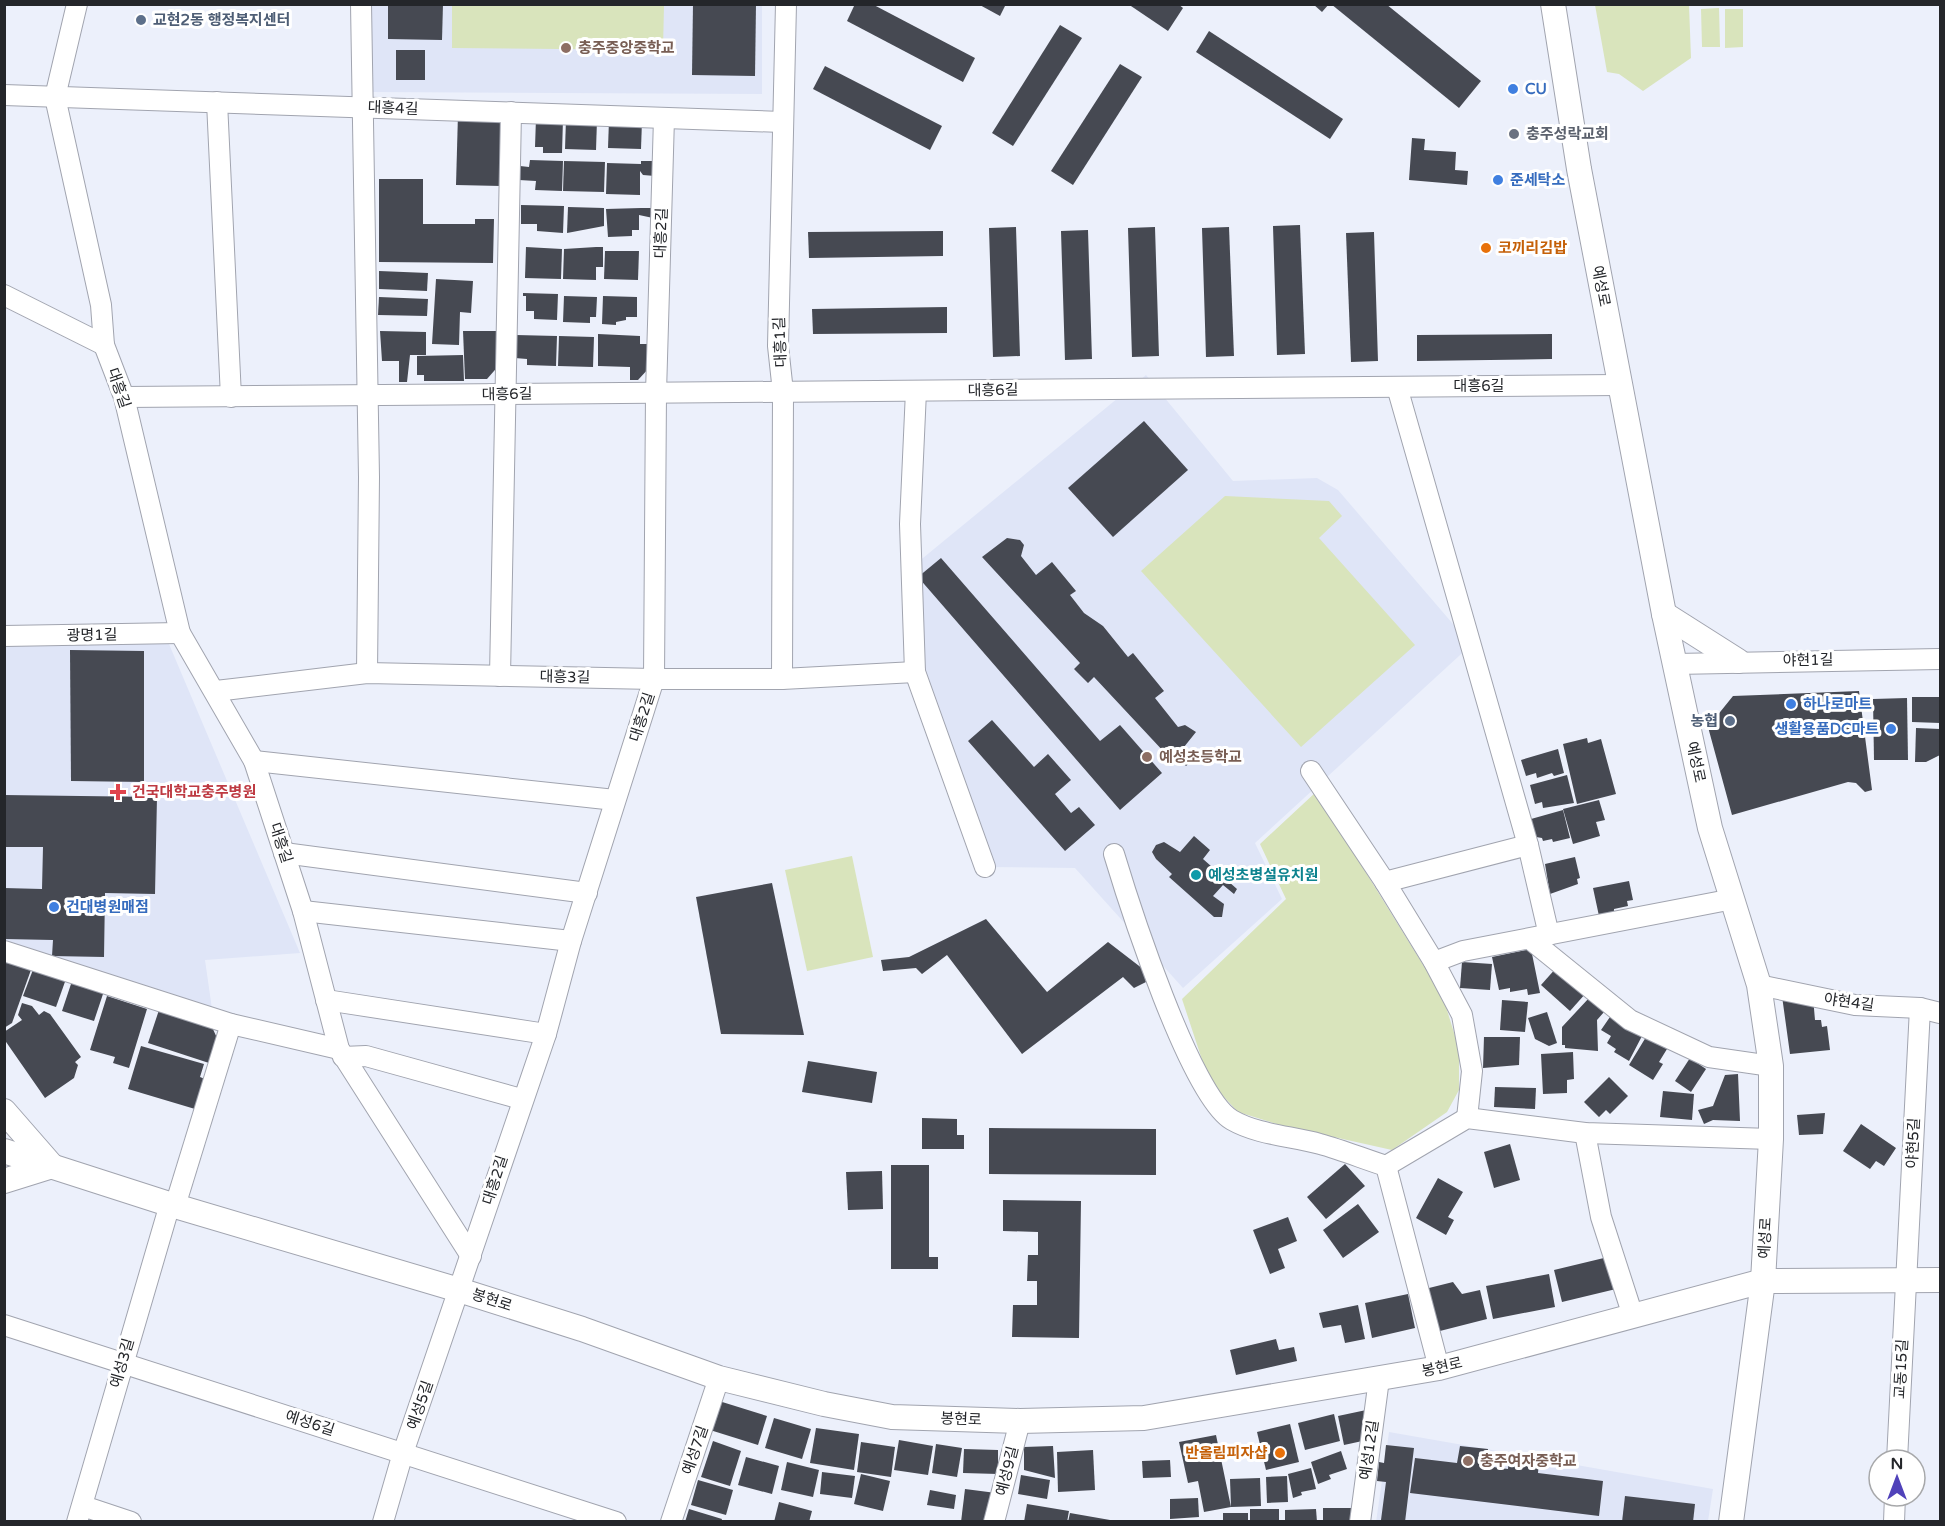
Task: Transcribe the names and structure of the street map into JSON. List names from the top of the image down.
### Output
{
  "streets": {
    "street": [
      "대흥4길",
      "대흥2길",
      "예성로",
      "대흥1길",
      "대흥6길",
      "대흥길",
      "광명1길",
      "야현1길",
      "대흥3길",
      "야현4길",
      "야현5길",
      "봉현로",
      "예성3길",
      "교동15길",
      "예성5길",
      "예성6길",
      "예성7길",
      "예성12길",
      "예성9길"
    ]
  },
  "crossings": [
    ["대흥4길", "대흥2길"],
    ["대흥4길", "대흥1길"],
    ["대흥4길", "대흥길"],
    ["대흥2길", "대흥6길"],
    ["대흥2길", "대흥길"],
    ["대흥2길", "대흥3길"],
    ["대흥2길", "봉현로"],
    ["대흥2길", "예성5길"],
    ["예성로", "대흥6길"],
    ["예성로", "야현1길"],
    ["예성로", "야현4길"],
    ["예성로", "봉현로"],
    ["대흥1길", "대흥6길"],
    ["대흥1길", "대흥3길"],
    ["대흥6길", "대흥길"],
    ["대흥길", "광명1길"],
    ["대흥길", "대흥3길"],
    ["야현4길", "야현5길"],
    ["야현5길", "봉현로"],
    ["야현5길", "교동15길"],
    ["봉현로", "예성3길"],
    ["봉현로", "교동15길"],
    ["봉현로", "예성5길"],
    ["봉현로", "예성7길"],
    ["봉현로", "예성12길"],
    ["봉현로", "예성9길"],
    ["예성3길", "예성6길"],
    ["예성5길", "예성6길"]
  ],
  "places": {
    "other": [
      "교현2동 행정복지센터",
      "충주중앙중학교",
      "CU",
      "충주성락교회",
      "준세탁소",
      "코끼리김밥",
      "하나로마트",
      "농협",
      "생활용품DC마트",
      "예성초등학교",
      "예성초병설유치원",
      "건대병원매점",
      "반올림피자샵",
      "충주여자중학교"
    ],
    "health": ["건국대학교충주병원"]
  },
  "north": "top"
}
